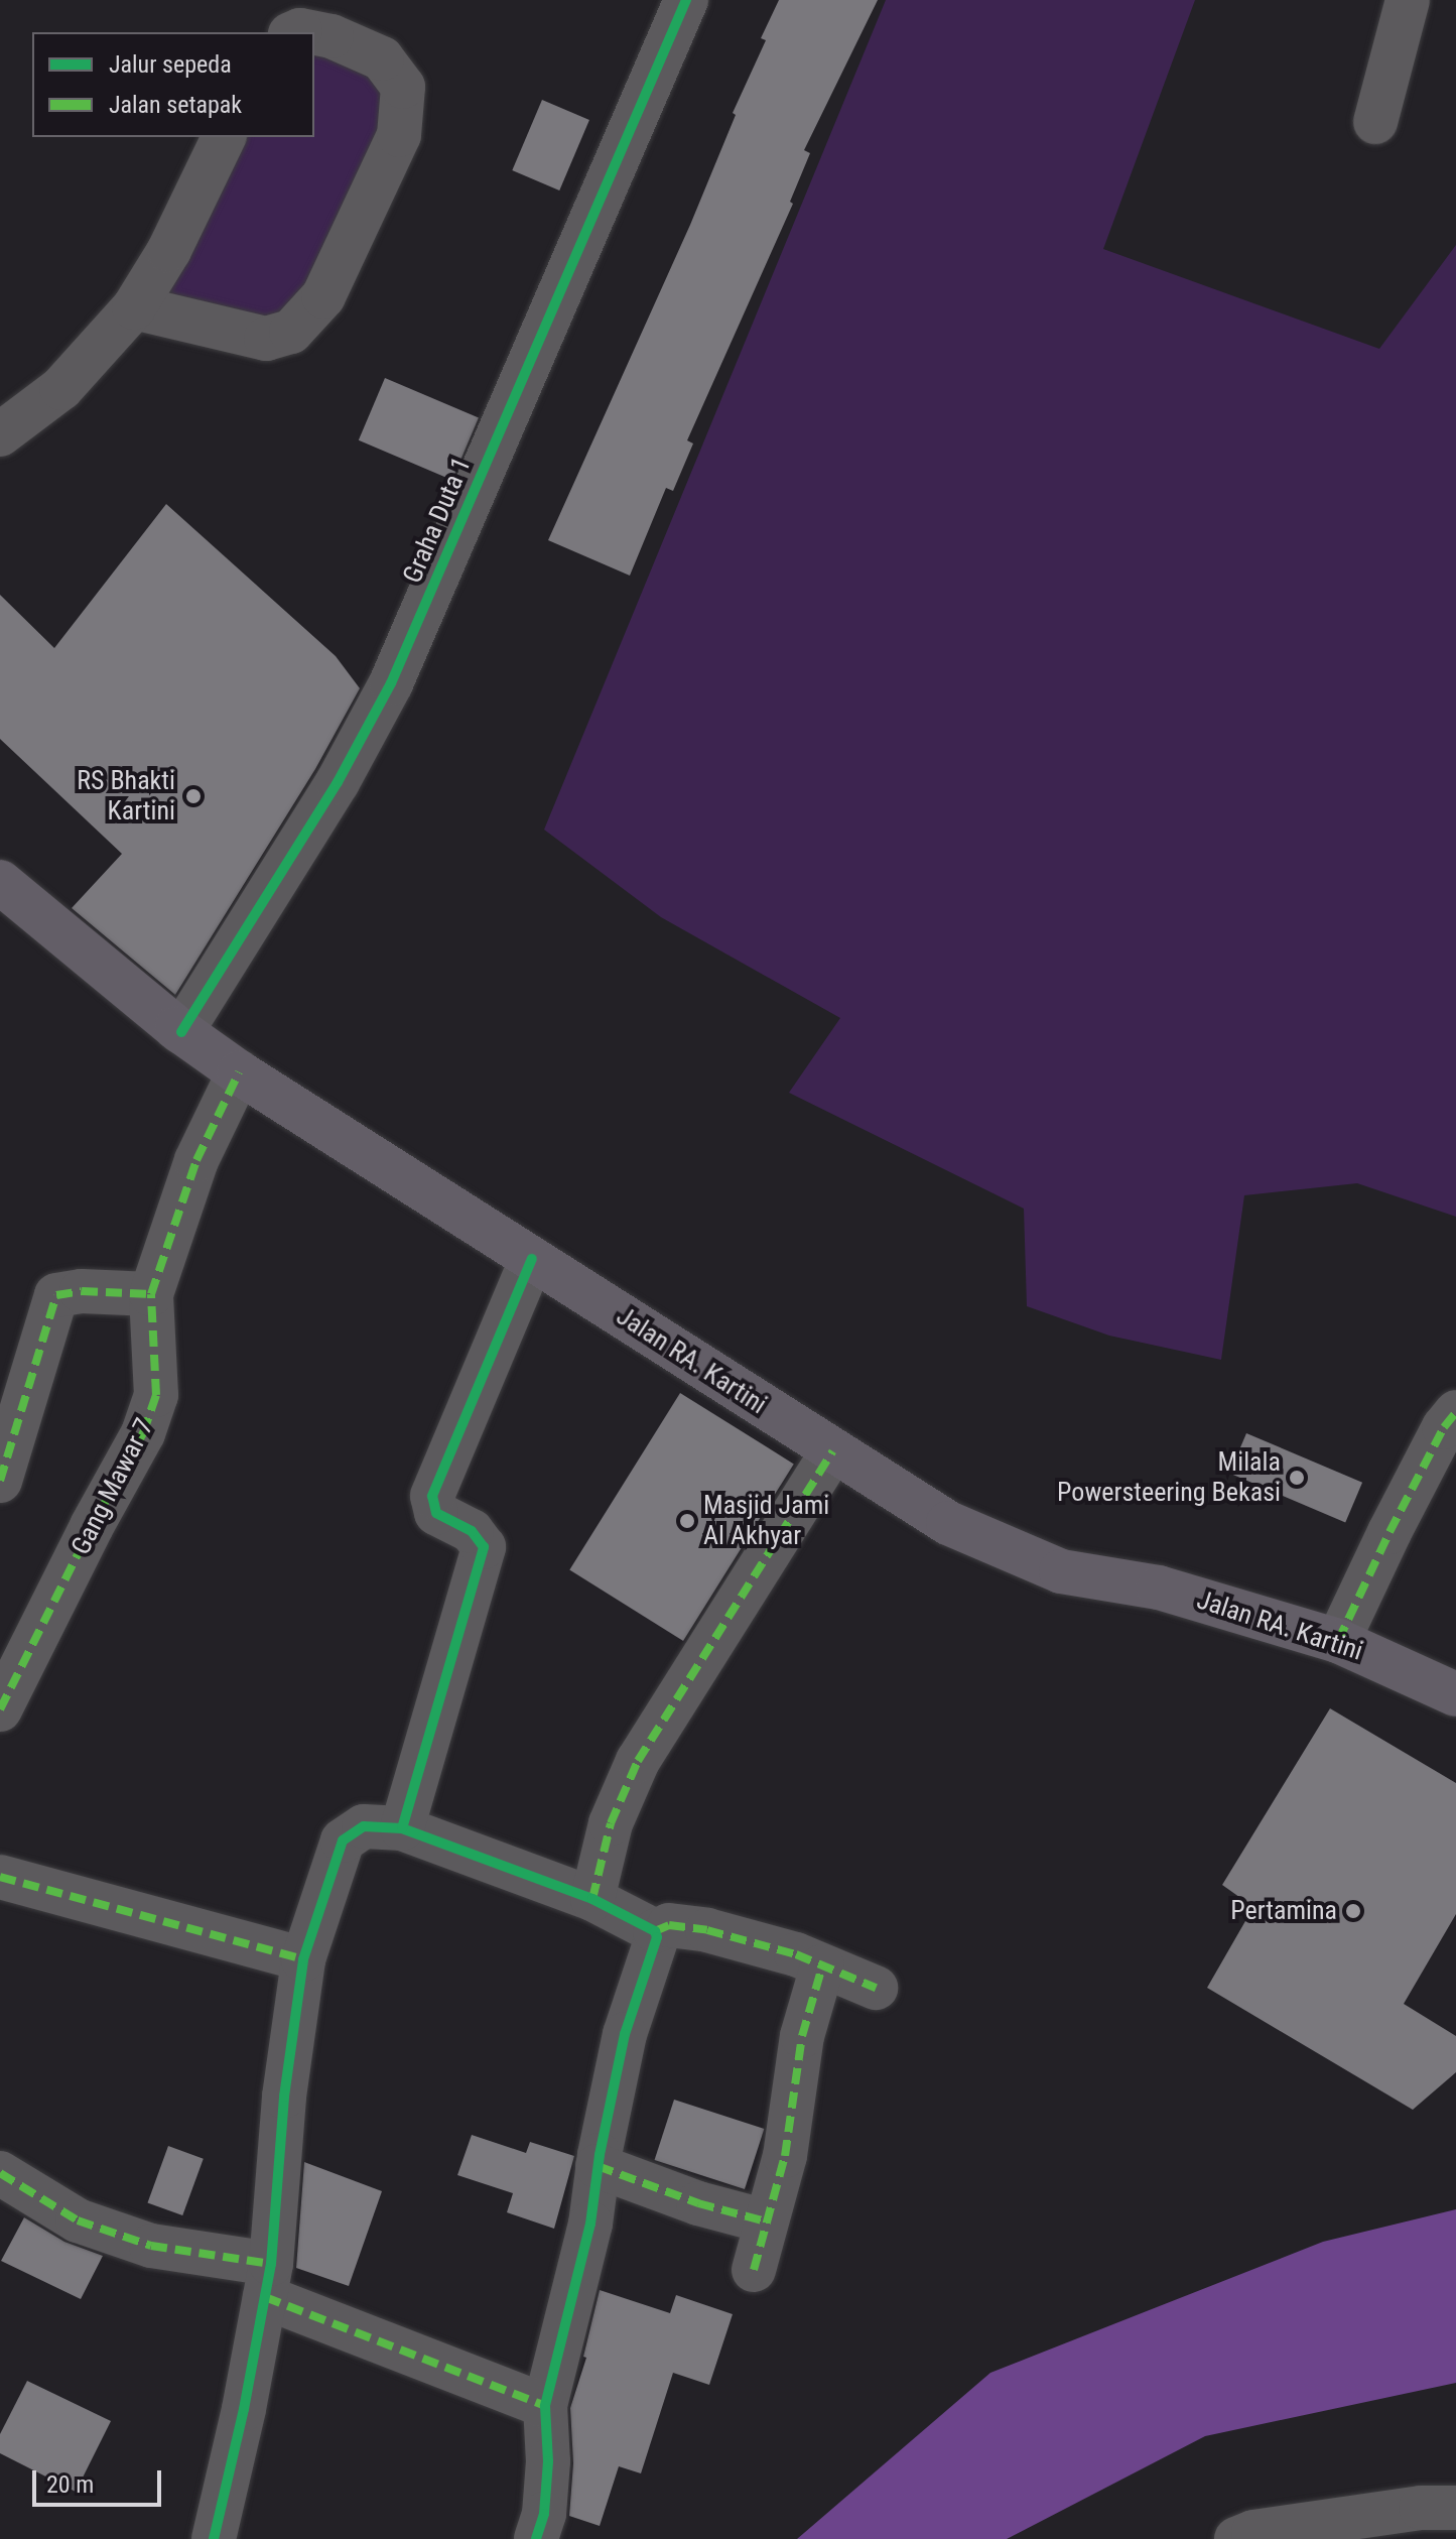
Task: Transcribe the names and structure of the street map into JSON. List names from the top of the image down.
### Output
{
  "streets": {
    "main road": ["Jalan RA. Kartini"],
    "street": ["Graha Duta 1", "Gang Mawar 7"]
  },
  "crossings": [
    ["Graha Duta 1", "Jalan RA. Kartini"],
    ["Jalan RA. Kartini", "Gang Mawar 7"]
  ],
  "places": [
    "RS Bhakti Kartini",
    "Milala Powersteering Bekasi",
    "Masjid Jami Al Akhyar",
    "Pertamina"
  ],
  "legend": ["Jalur sepeda", "Jalan setapak"],
  "scale_bar": "20 m"
}
